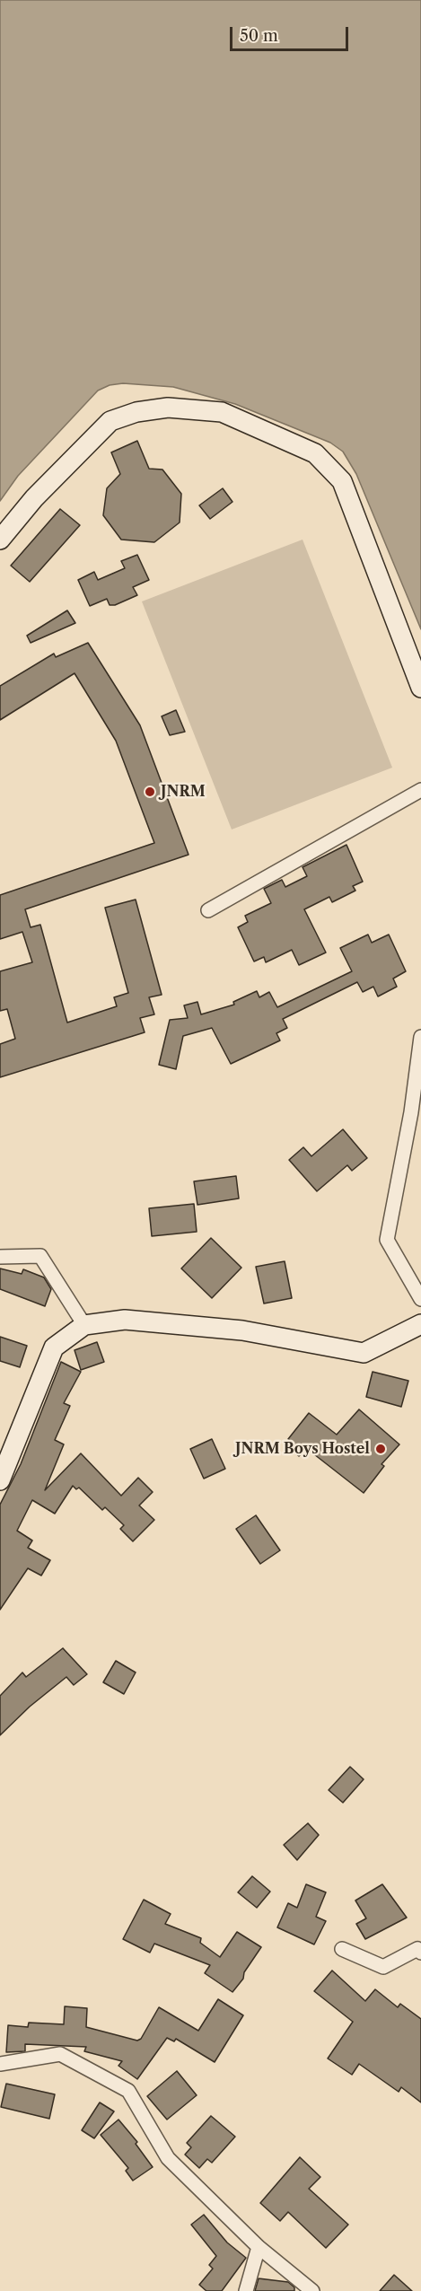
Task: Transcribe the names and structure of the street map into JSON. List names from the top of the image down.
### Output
{
  "places": ["JNRM", "JNRM Boys Hostel"],
  "scale_bar": "50 m"
}
